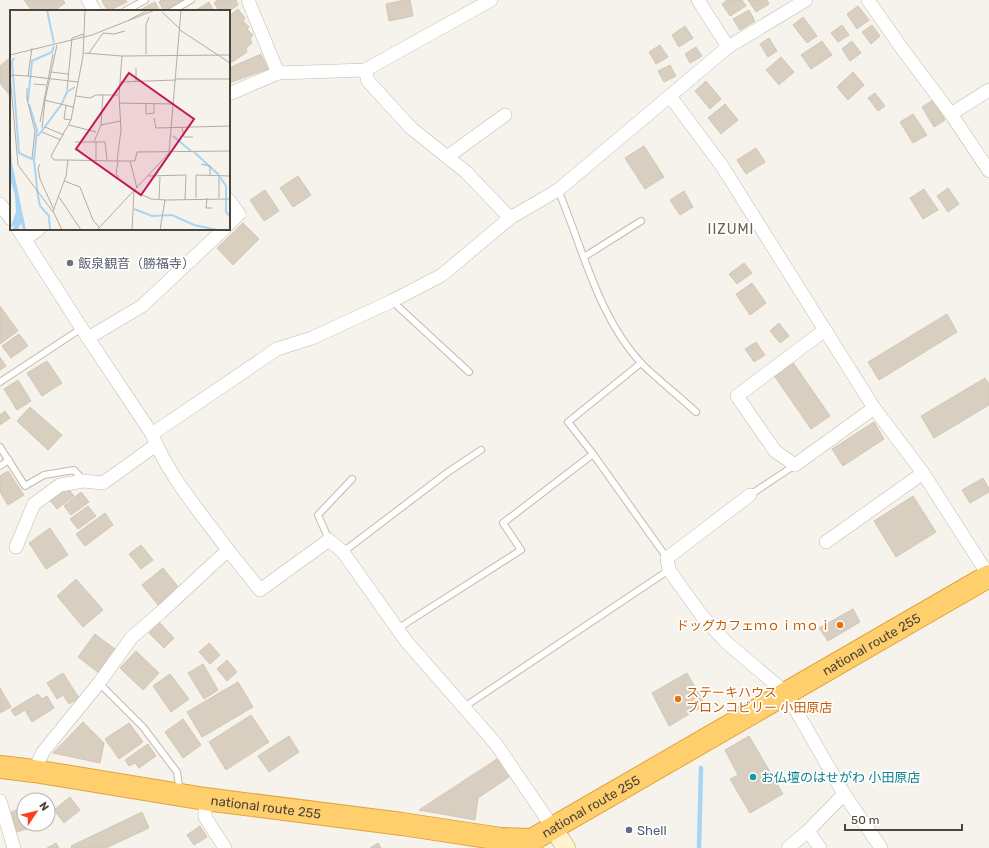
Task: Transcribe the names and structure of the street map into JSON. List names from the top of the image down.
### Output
{
  "streets": {
    "highway": ["national route 255"]
  },
  "districts": ["IIZUMI"],
  "places": [
    "飯泉観音（勝福寺）",
    "ドッグカフェｍｏｉｍｏｉ",
    "ステーキハウス ブロンコビリー 小田原店",
    "お仏壇のはせがわ 小田原店",
    "Shell"
  ],
  "scale_bar": "50 m",
  "north": "top right"
}
